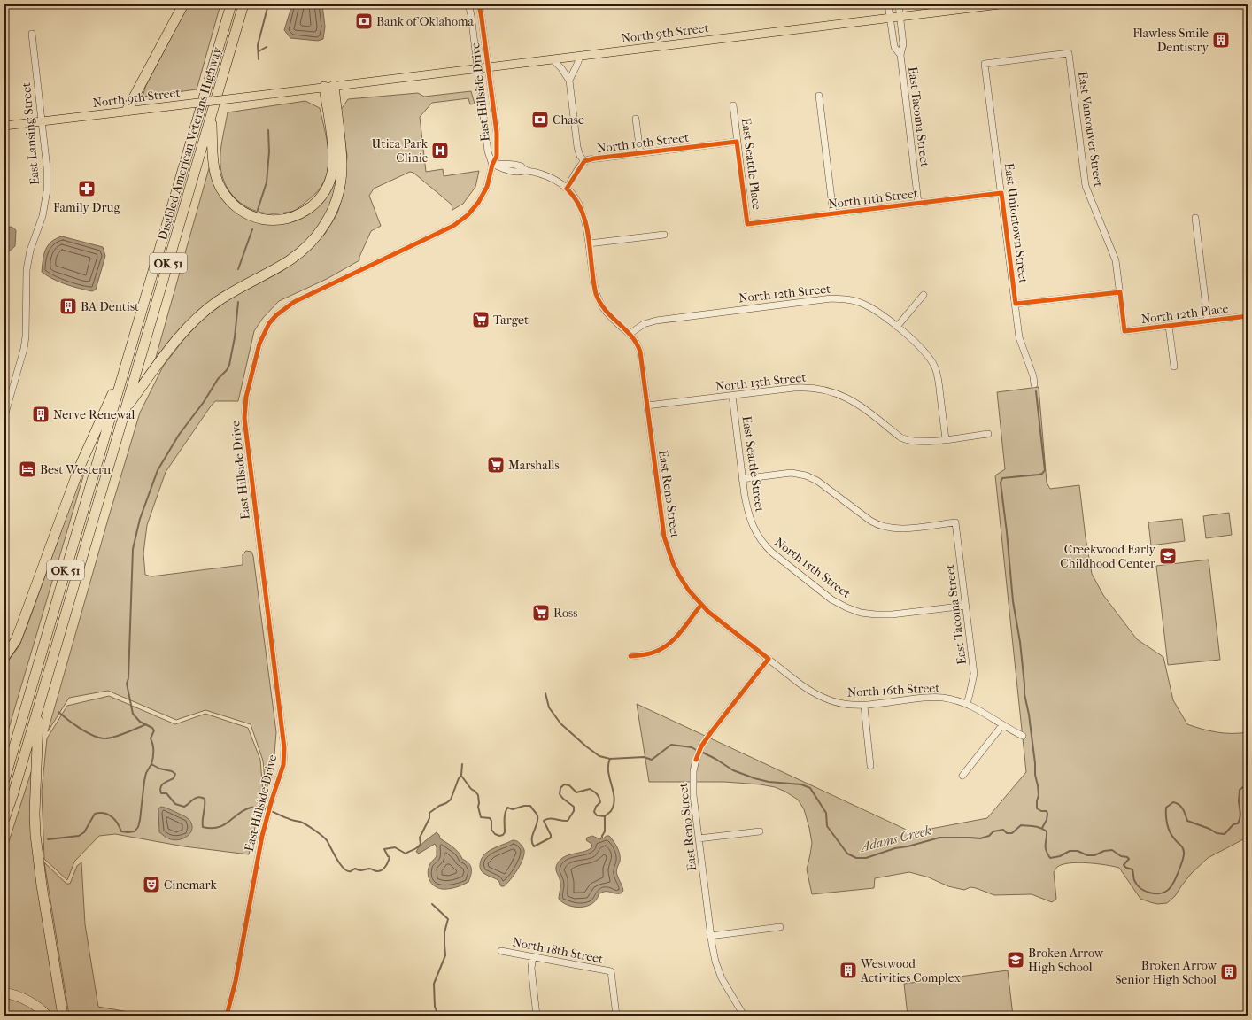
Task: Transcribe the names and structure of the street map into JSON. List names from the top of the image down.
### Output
{
  "streets": {
    "highway": ["Disabled American Veterans Highway", "OK 51"],
    "main road": ["North 9th Street"],
    "street": [
      "East Hillside Drive",
      "East Tacoma Street",
      "East Vancouver Street",
      "East Lansing Street",
      "North 10th Street",
      "East Seattle Place",
      "North 11th Street",
      "East Uniontown Street",
      "North 12th Street",
      "North 12th Place",
      "North 13th Street",
      "East Seattle Street",
      "East Reno Street",
      "North 15th Street",
      "North 16th Street",
      "North 18th Street"
    ]
  },
  "crossings": [
    ["North 9th Street", "East Hillside Drive"],
    ["North 9th Street", "East Tacoma Street"],
    ["North 9th Street", "East Lansing Street"],
    ["East Tacoma Street", "North 11th Street"],
    ["East Tacoma Street", "East Seattle Street"],
    ["East Tacoma Street", "North 15th Street"],
    ["East Tacoma Street", "North 16th Street"],
    ["East Vancouver Street", "East Uniontown Street"],
    ["East Vancouver Street", "North 12th Place"],
    ["North 10th Street", "East Seattle Place"],
    ["North 10th Street", "East Reno Street"],
    ["East Seattle Place", "North 11th Street"],
    ["North 11th Street", "East Uniontown Street"],
    ["North 12th Street", "East Reno Street"],
    ["North 13th Street", "East Seattle Street"],
    ["North 13th Street", "East Reno Street"],
    ["East Seattle Street", "North 15th Street"],
    ["East Reno Street", "North 16th Street"]
  ],
  "water": ["Adams Creek"],
  "places": {
    "bank": ["Bank of Oklahoma", "Chase"],
    "building": [
      "Flawless Smile Dentistry",
      "BA Dentist",
      "Nerve Renewal",
      "Westwood Activities Complex",
      "Broken Arrow Senior High School"
    ],
    "hospital": ["Utica Park Clinic"],
    "pharmacy": ["Family Drug"],
    "supermarket": ["Target", "Marshalls", "Ross"],
    "hotel": ["Best Western"],
    "school or university": ["Creekwood Early Childhood Center", "Broken Arrow High School"],
    "theatre": ["Cinemark"]
  }
}
